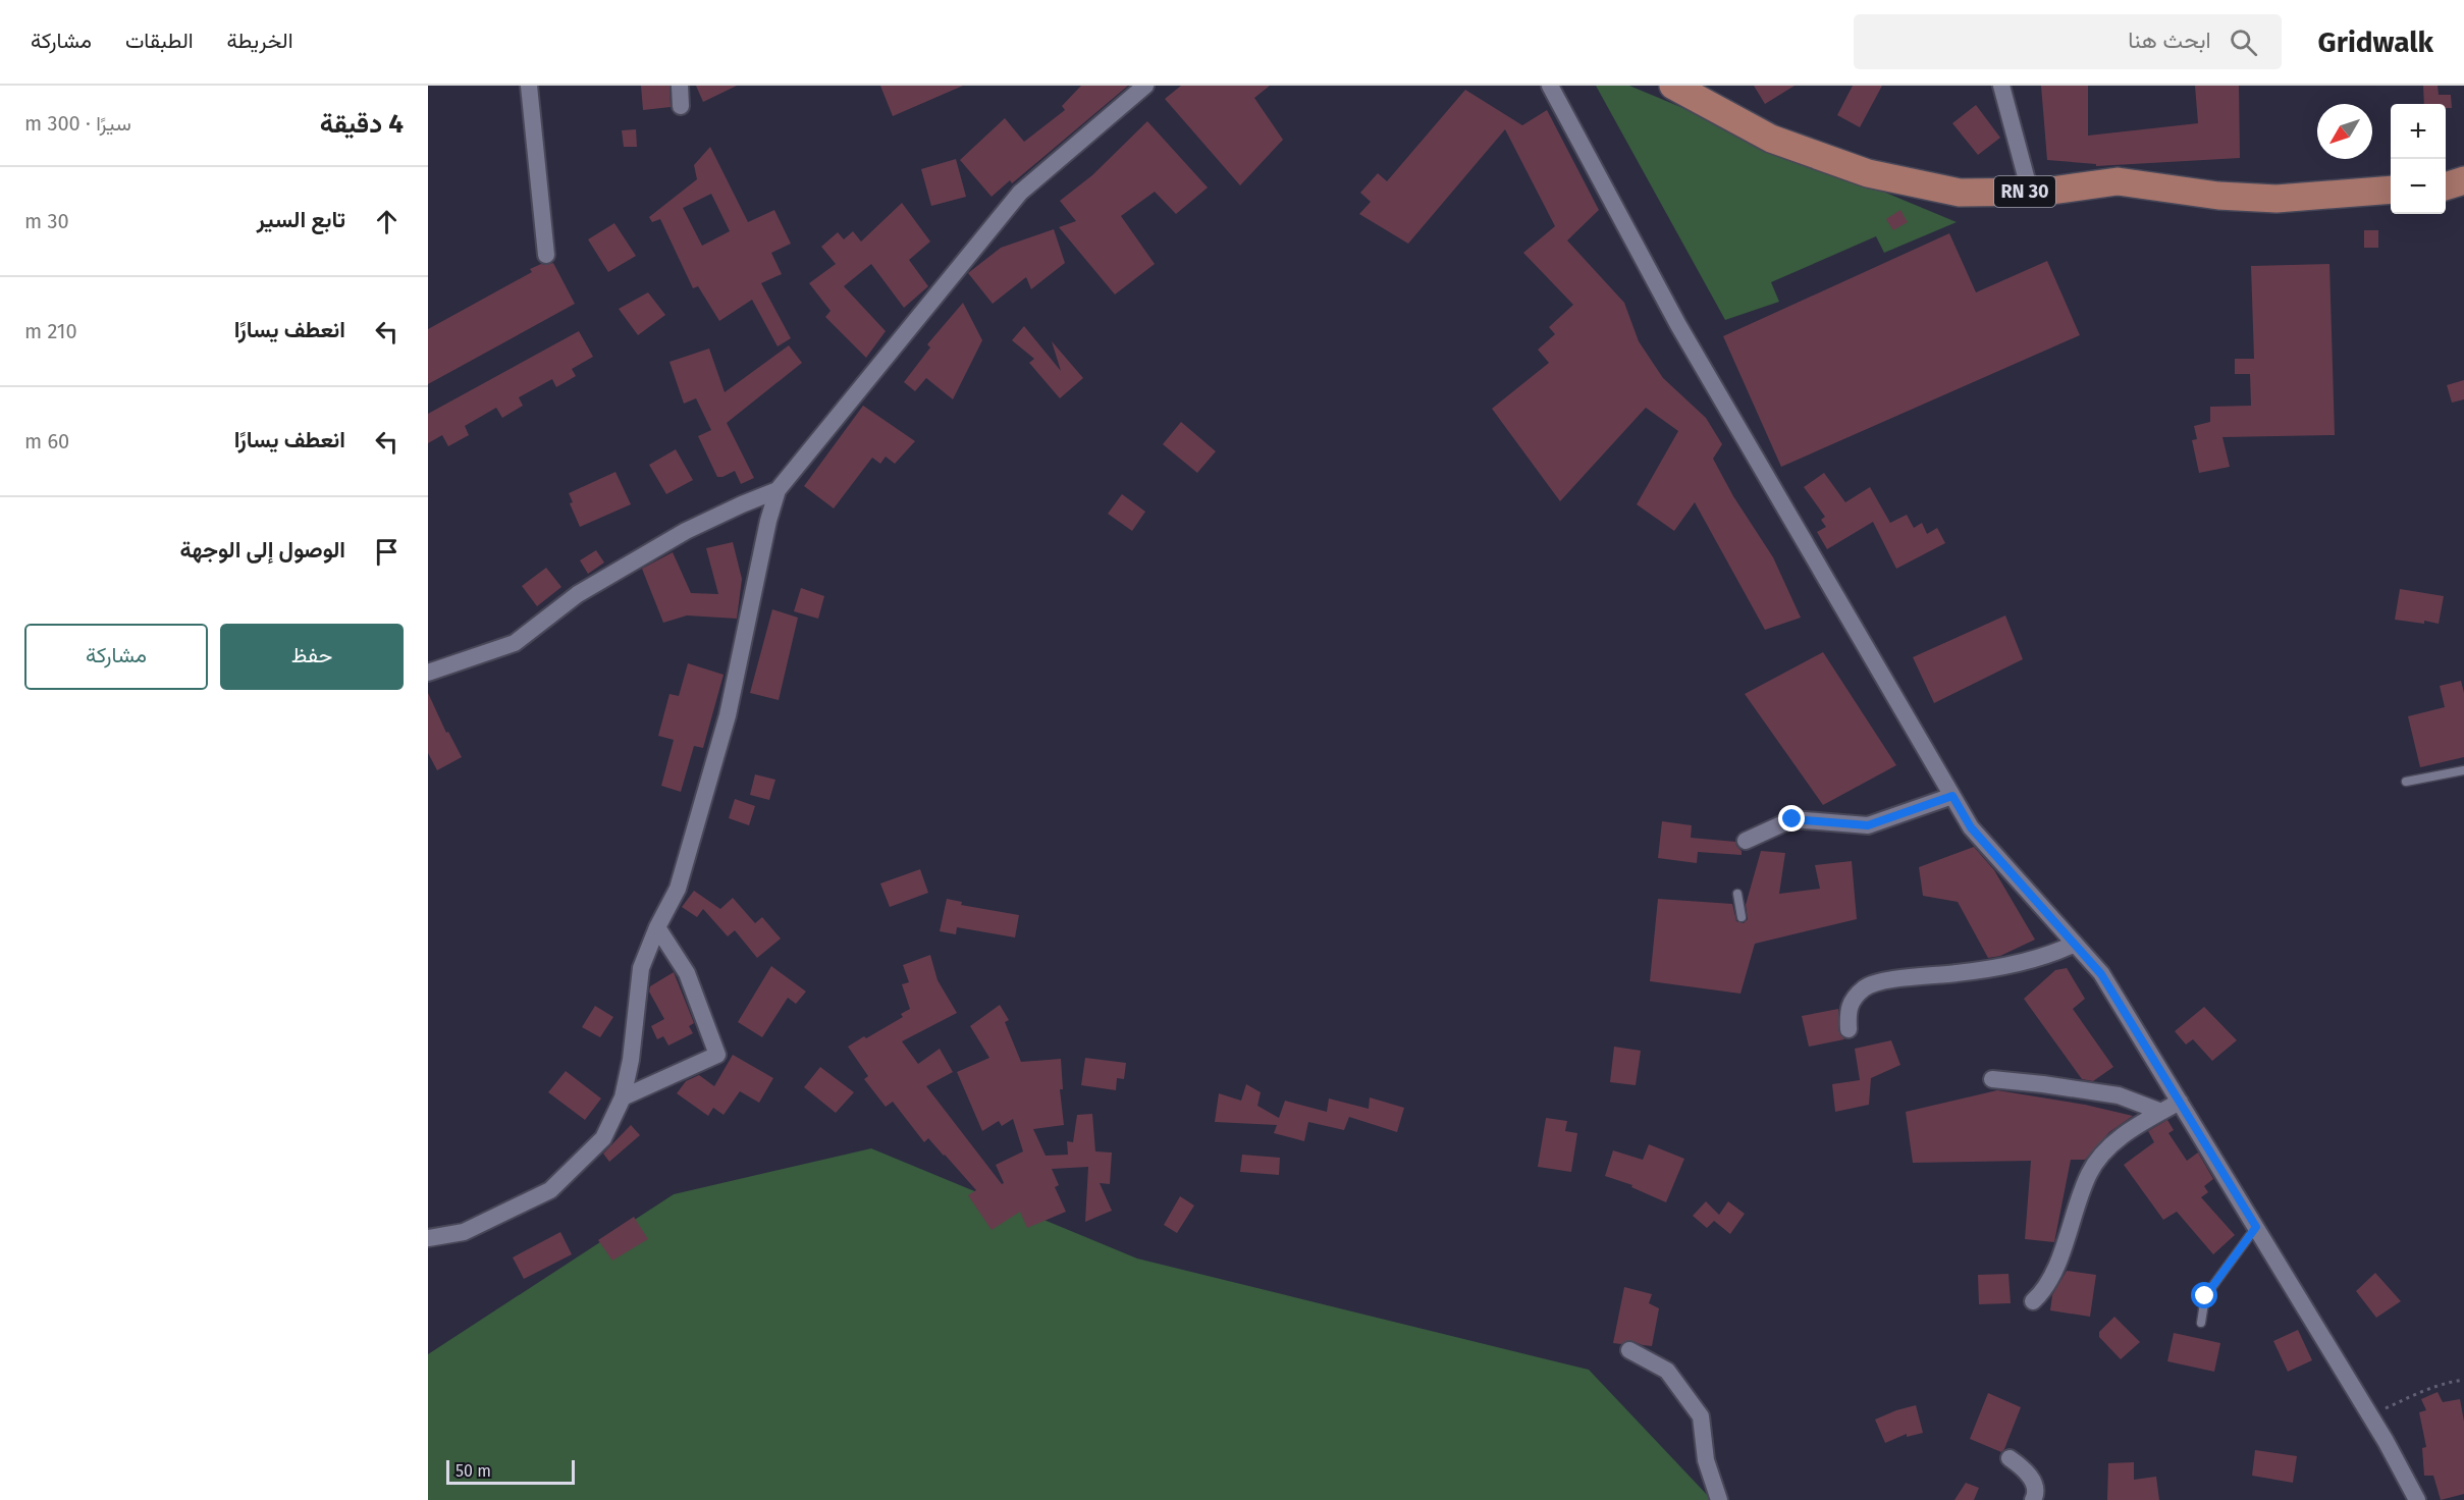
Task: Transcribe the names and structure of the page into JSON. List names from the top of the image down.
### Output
{
  "streets": {
    "main road": ["RN 30"]
  },
  "scale_bar": "50 m",
  "north": "bottom left",
  "page": {
    "header": "Gridwalk",
    "search": "ابحث هنا",
    "nav": ["الخريطة", "الطبقات", "مشاركة"],
    "heading": ["4 دقيقة", "سيرًا · 300 m"],
    "map_buttons": ["+", "−"],
    "list": [
      ["تابع السير", "30 m"],
      ["انعطف يسارًا", "210 m"],
      ["انعطف يسارًا", "60 m"],
      "الوصول إلى الوجهة"
    ],
    "buttons": ["حفظ", "مشاركة"],
    "scale": "50 m"
  }
}
